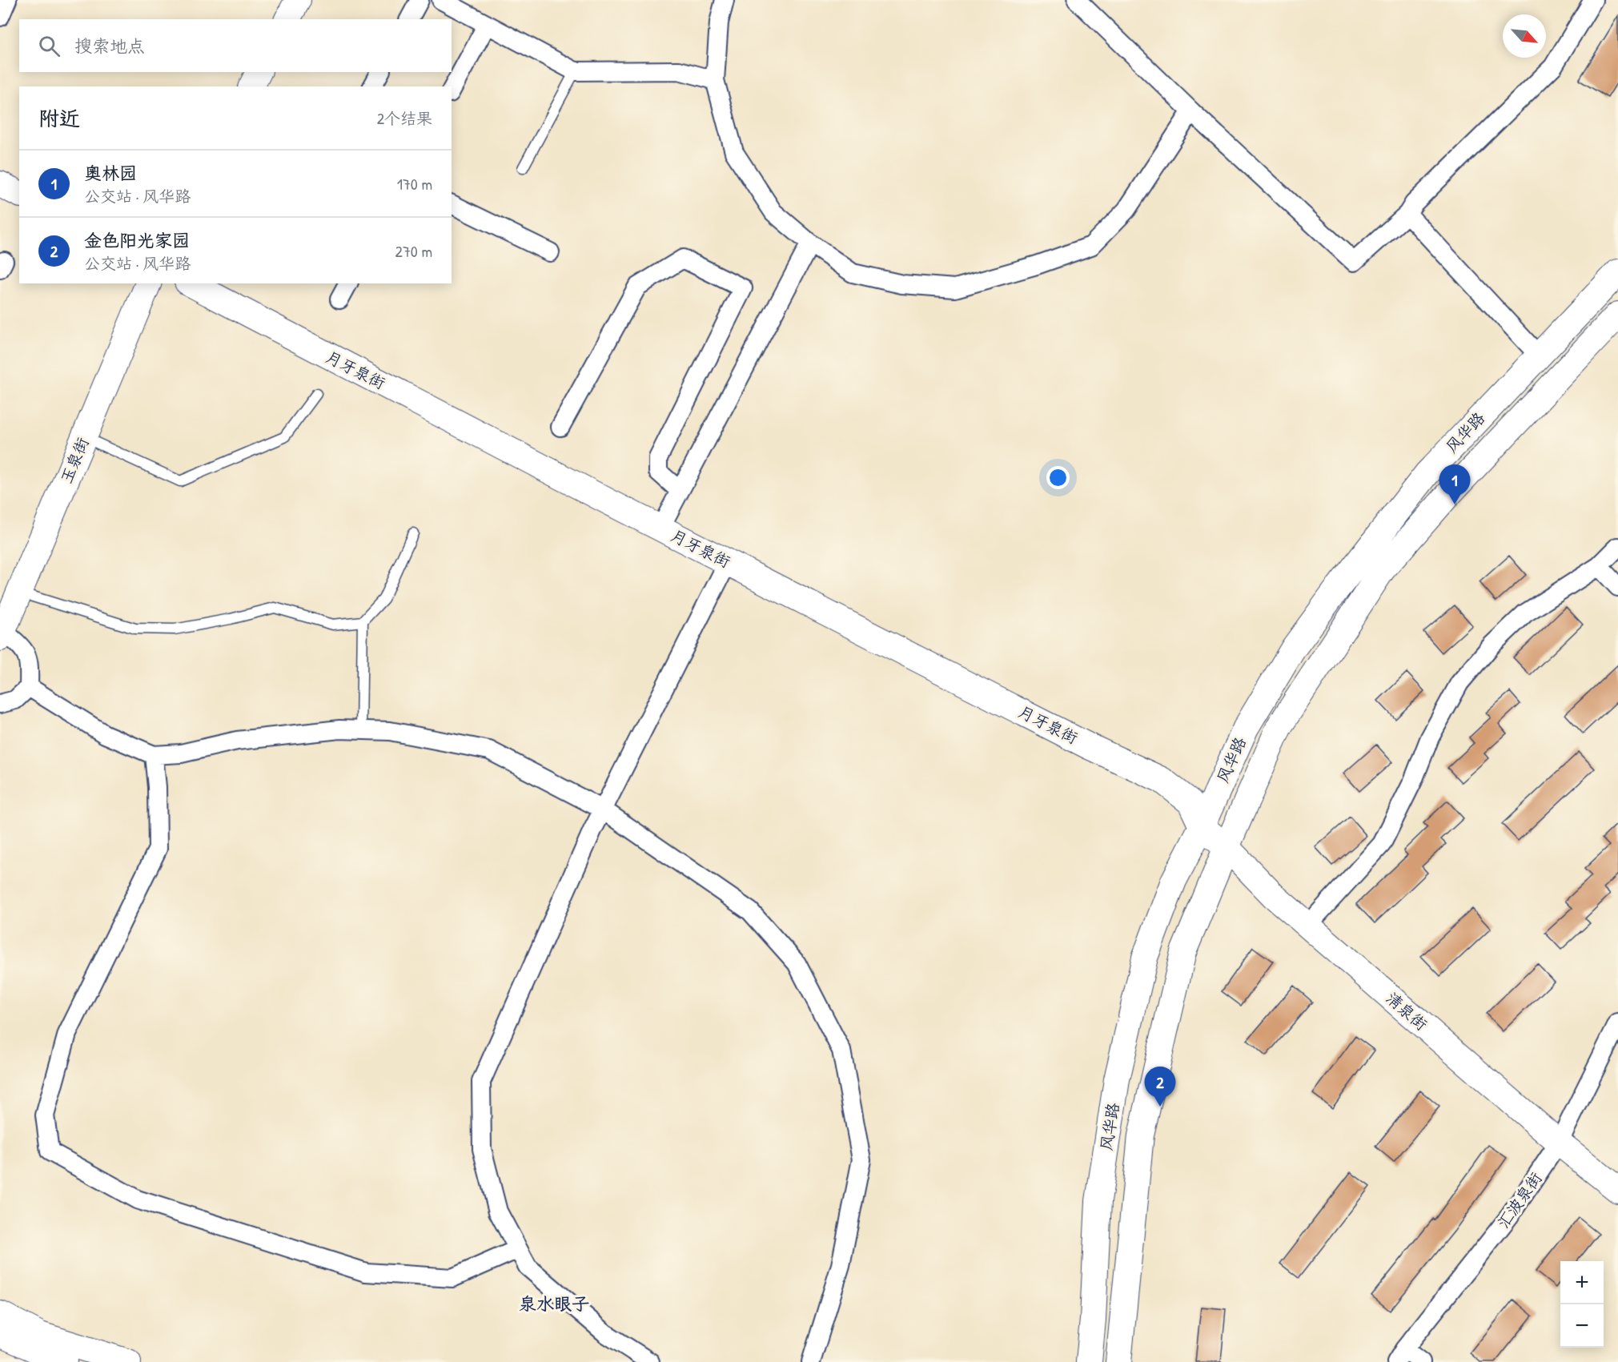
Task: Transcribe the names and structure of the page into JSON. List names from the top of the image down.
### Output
{
  "streets": {
    "street": [
      "月牙泉街",
      "风华路",
      "玉泉街",
      "清泉街",
      "汇波泉街"
    ]
  },
  "crossings": [
    ["月牙泉街", "风华路"],
    ["月牙泉街", "清泉街"],
    ["风华路", "清泉街"],
    ["清泉街", "汇波泉街"]
  ],
  "districts": ["泉水眼子"],
  "north": "bottom right",
  "page": {
    "search": "搜索地点",
    "heading": ["附近", "2个结果"],
    "list": [
      {
        "mark": "1",
        "name": "奥林园",
        "note": "公交站 · 风华路",
        "value": "170 m"
      },
      {
        "mark": "2",
        "name": "金色阳光家园",
        "note": "公交站 · 风华路",
        "value": "270 m"
      }
    ],
    "pins": ["1", "2"],
    "map_buttons": ["+", "−"]
  }
}
